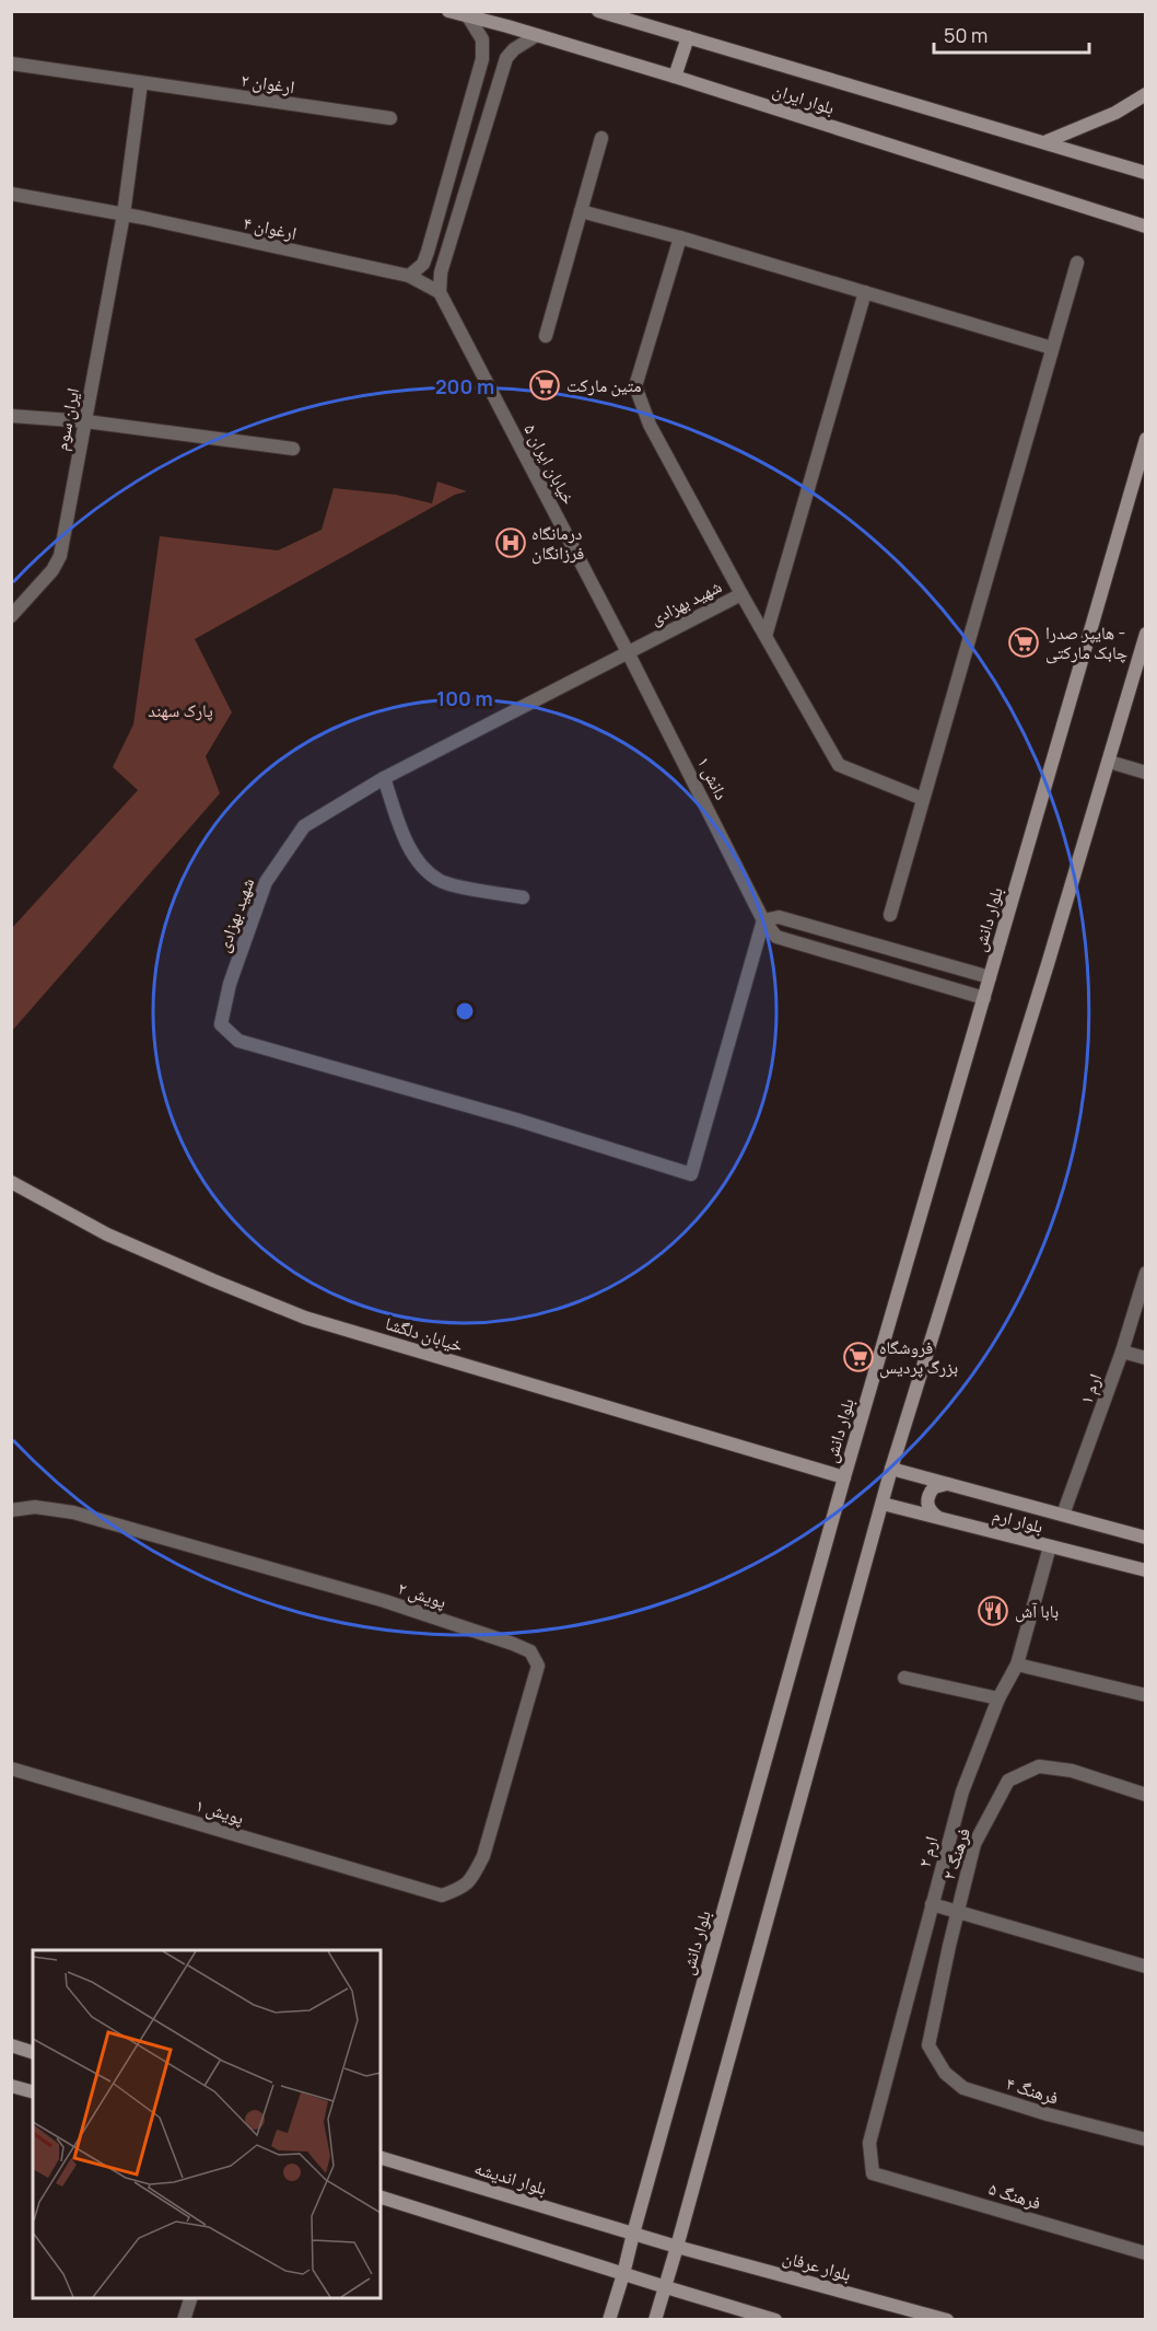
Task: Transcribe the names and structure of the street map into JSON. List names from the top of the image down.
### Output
{
  "streets": {
    "main road": [
      "بلوار ایران",
      "بلوار دانش",
      "خیابان دلگشا",
      "بلوار ارم",
      "بلوار اندیشه",
      "بلوار عرفان"
    ],
    "street": [
      "ارغوان ۲",
      "ارغوان ۴",
      "ایران سوم",
      "خیابان ایران ۵",
      "شهید بهزادی",
      "دانش ۱",
      "ارم ۱",
      "پویش ۲",
      "پویش ۱",
      "ارم ۲",
      "فرهنگ ۲",
      "فرهنگ ۴",
      "فرهنگ ۵"
    ]
  },
  "crossings": [
    ["ارغوان ۲", "ایران سوم"],
    ["ارغوان ۴", "ایران سوم"],
    ["خیابان ایران ۵", "شهید بهزادی"],
    ["خیابان ایران ۵", "دانش ۱"],
    ["شهید بهزادی", "دانش ۱"],
    ["دانش ۱", "بلوار دانش"],
    ["بلوار دانش", "خیابان دلگشا"],
    ["بلوار دانش", "بلوار اندیشه"],
    ["ارم ۱", "بلوار ارم"],
    ["بلوار ارم", "ارم ۲"],
    ["پویش ۲", "پویش ۱"],
    ["ارم ۲", "فرهنگ ۵"],
    ["فرهنگ ۲", "فرهنگ ۴"],
    ["بلوار اندیشه", "بلوار عرفان"]
  ],
  "parks": ["پارک سهند"],
  "places": {
    "supermarket": ["متین مارکت", "هایپر صدرا - چابک مارکتی", "فروشگاه بزرگ پردیس"],
    "hospital": ["درمانگاه فرزانگان"],
    "restaurant": ["بابا آش"]
  },
  "scale_bar": "50 m",
  "rings": ["200 m", "100 m"]
}
